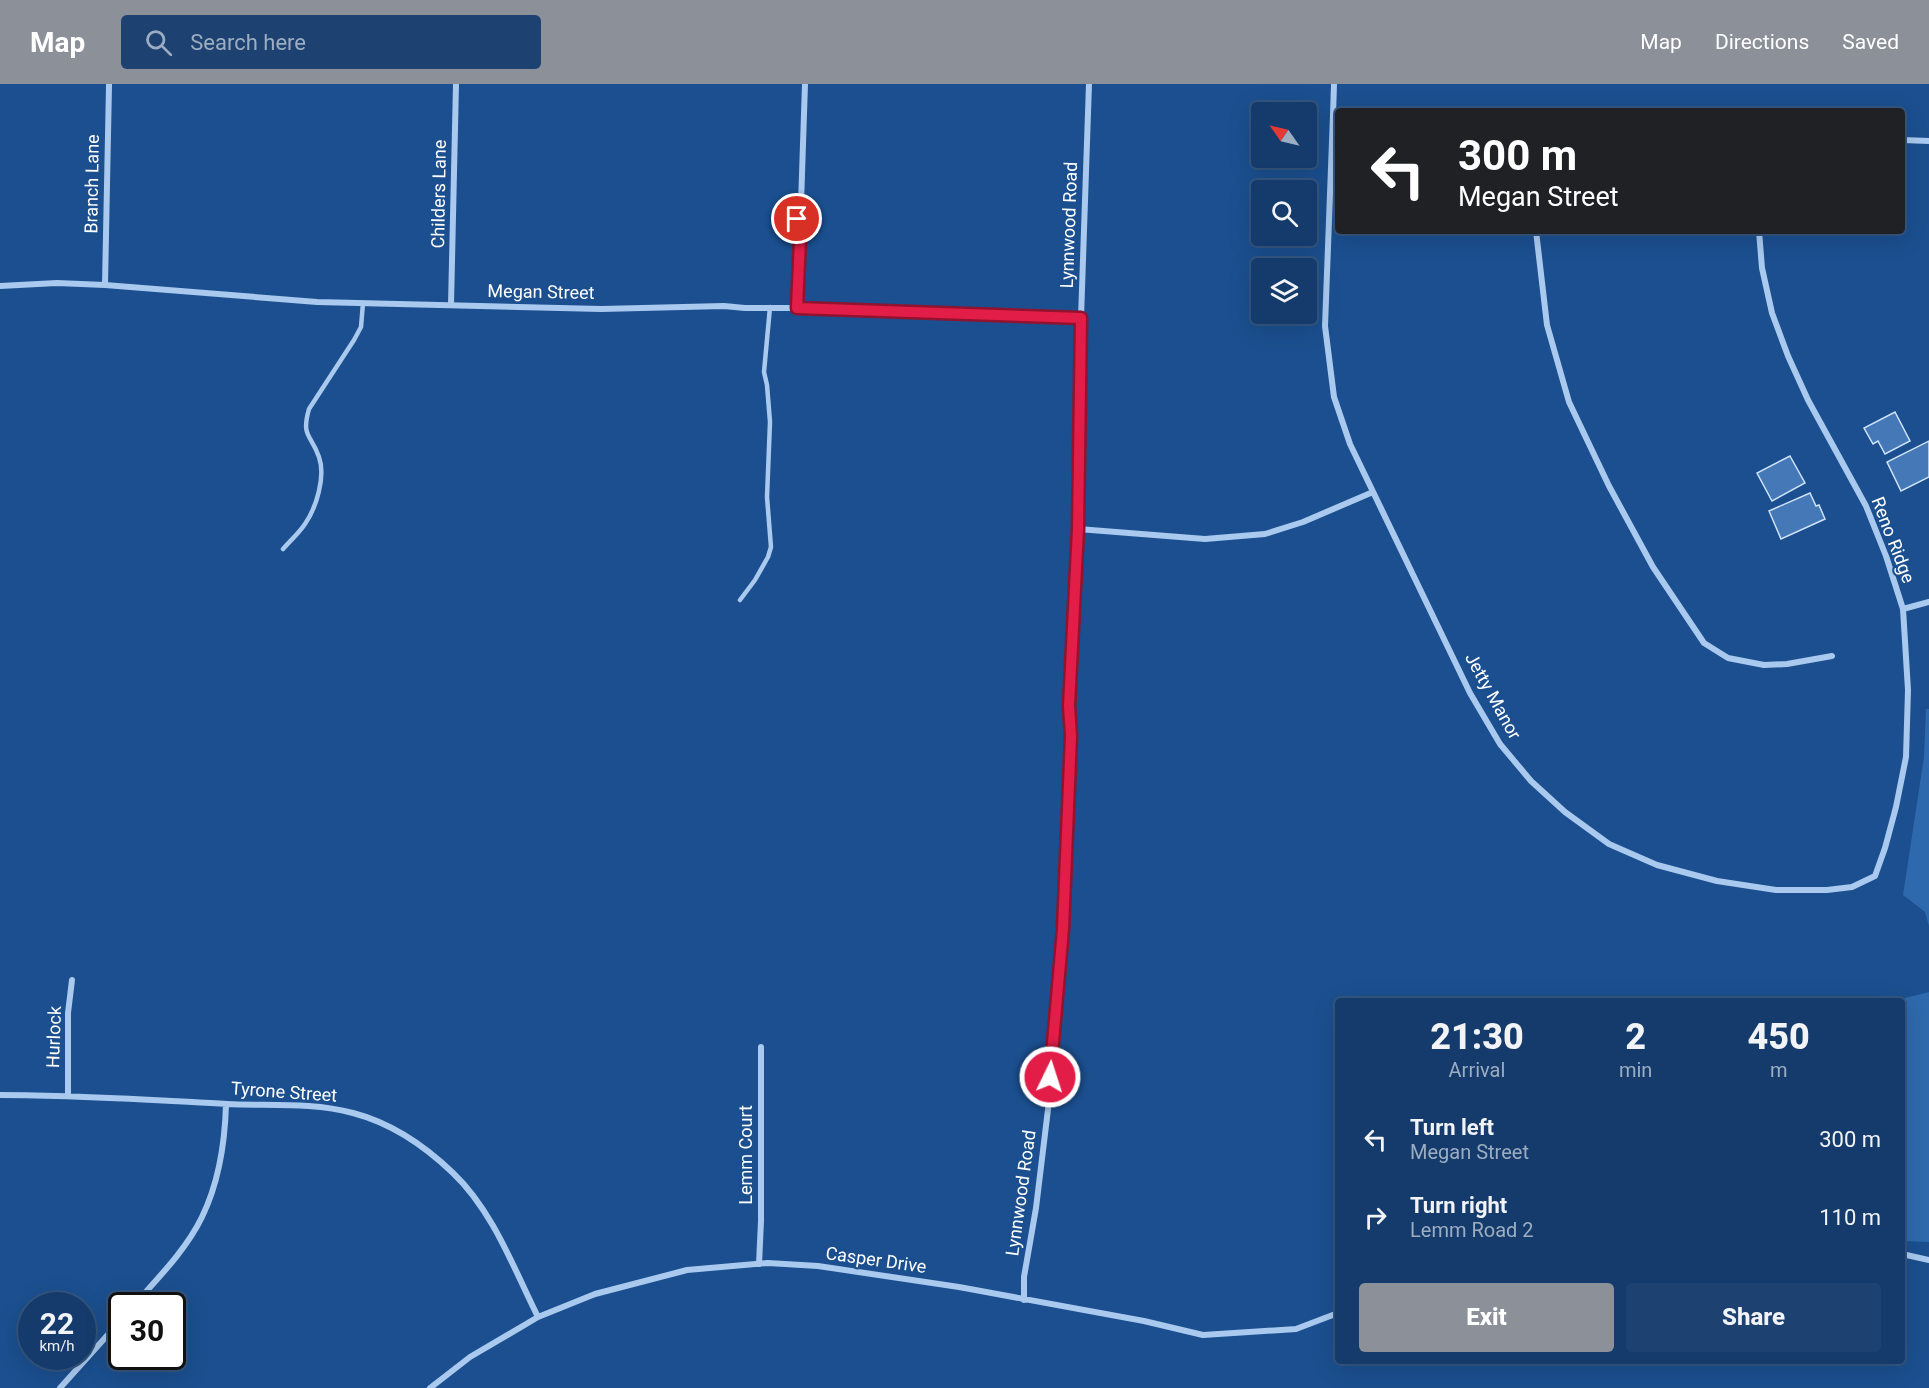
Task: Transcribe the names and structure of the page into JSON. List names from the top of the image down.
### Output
{
  "streets": {
    "street": [
      "Branch Lane",
      "Childers Lane",
      "Lynnwood Road",
      "Megan Street",
      "Reno Ridge",
      "Jetty Manor",
      "Hurlock",
      "Tyrone Street",
      "Lemm Court",
      "Casper Drive"
    ]
  },
  "crossings": [
    ["Branch Lane", "Megan Street"],
    ["Childers Lane", "Megan Street"],
    ["Lynnwood Road", "Megan Street"],
    ["Lynnwood Road", "Casper Drive"],
    ["Reno Ridge", "Jetty Manor"],
    ["Hurlock", "Tyrone Street"],
    ["Tyrone Street", "Casper Drive"],
    ["Lemm Court", "Casper Drive"]
  ],
  "north": "top left",
  "page": {
    "header": "Map",
    "search": "Search here",
    "nav": ["Map", "Directions", "Saved"],
    "turn": ["300 m", "Megan Street"],
    "eta": [
      "21:30",
      "Arrival",
      "2",
      "min",
      "450",
      "m"
    ],
    "list": [
      {
        "name": "Turn left",
        "note": "Megan Street",
        "value": "300 m"
      },
      {
        "name": "Turn right",
        "note": "Lemm Road 2",
        "value": "110 m"
      }
    ],
    "buttons": ["Exit", "Share"],
    "speed": "22 km/h",
    "limit": "30"
  }
}
